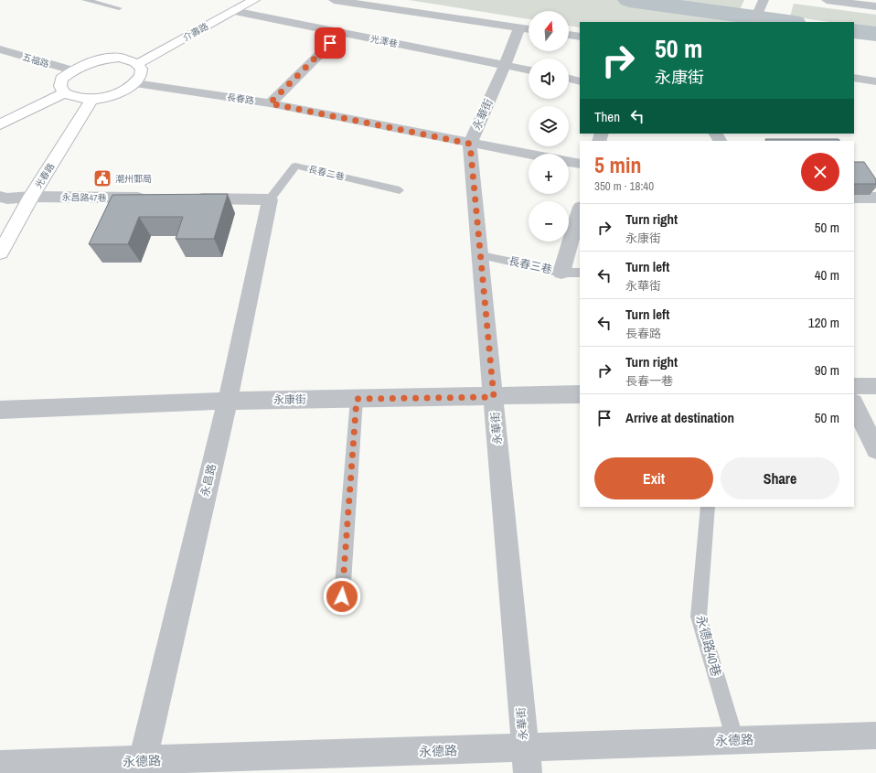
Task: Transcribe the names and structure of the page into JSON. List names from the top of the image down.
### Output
{
  "streets": {
    "main road": ["介壽路", "光春路"],
    "street": [
      "光澤巷",
      "五福路",
      "長春路",
      "永華街",
      "永昌路47巷",
      "永康街",
      "永昌路",
      "永德路"
    ],
    "lane": ["長春二巷", "長春三巷", "永德路40巷"]
  },
  "crossings": [
    ["介壽路", "光澤巷"],
    ["光澤巷", "永華街"],
    ["長春路", "永華街"],
    ["永華街", "長春三巷"],
    ["永華街", "永康街"],
    ["永華街", "永德路"],
    ["長春二巷", "永昌路"],
    ["光春路", "永昌路47巷"],
    ["永康街", "永昌路"],
    ["永昌路", "永德路"],
    ["永德路40巷", "永德路"]
  ],
  "places": {
    "public building": ["潮州郵局"]
  },
  "north": "top",
  "page": {
    "map_buttons": ["+", "−"],
    "turn": ["50 m", "永康街"],
    "then": "Then",
    "heading": ["5 min", "350 m · 18:40"],
    "list": [
      {
        "name": "Turn right",
        "note": "永康街",
        "value": "50 m"
      },
      {
        "name": "Turn left",
        "note": "永華街",
        "value": "40 m"
      },
      {
        "name": "Turn left",
        "note": "長春路",
        "value": "120 m"
      },
      {
        "name": "Turn right",
        "note": "長春一巷",
        "value": "90 m"
      },
      {
        "name": "Arrive at destination",
        "value": "50 m"
      }
    ],
    "buttons": ["Exit", "Share"]
  }
}
